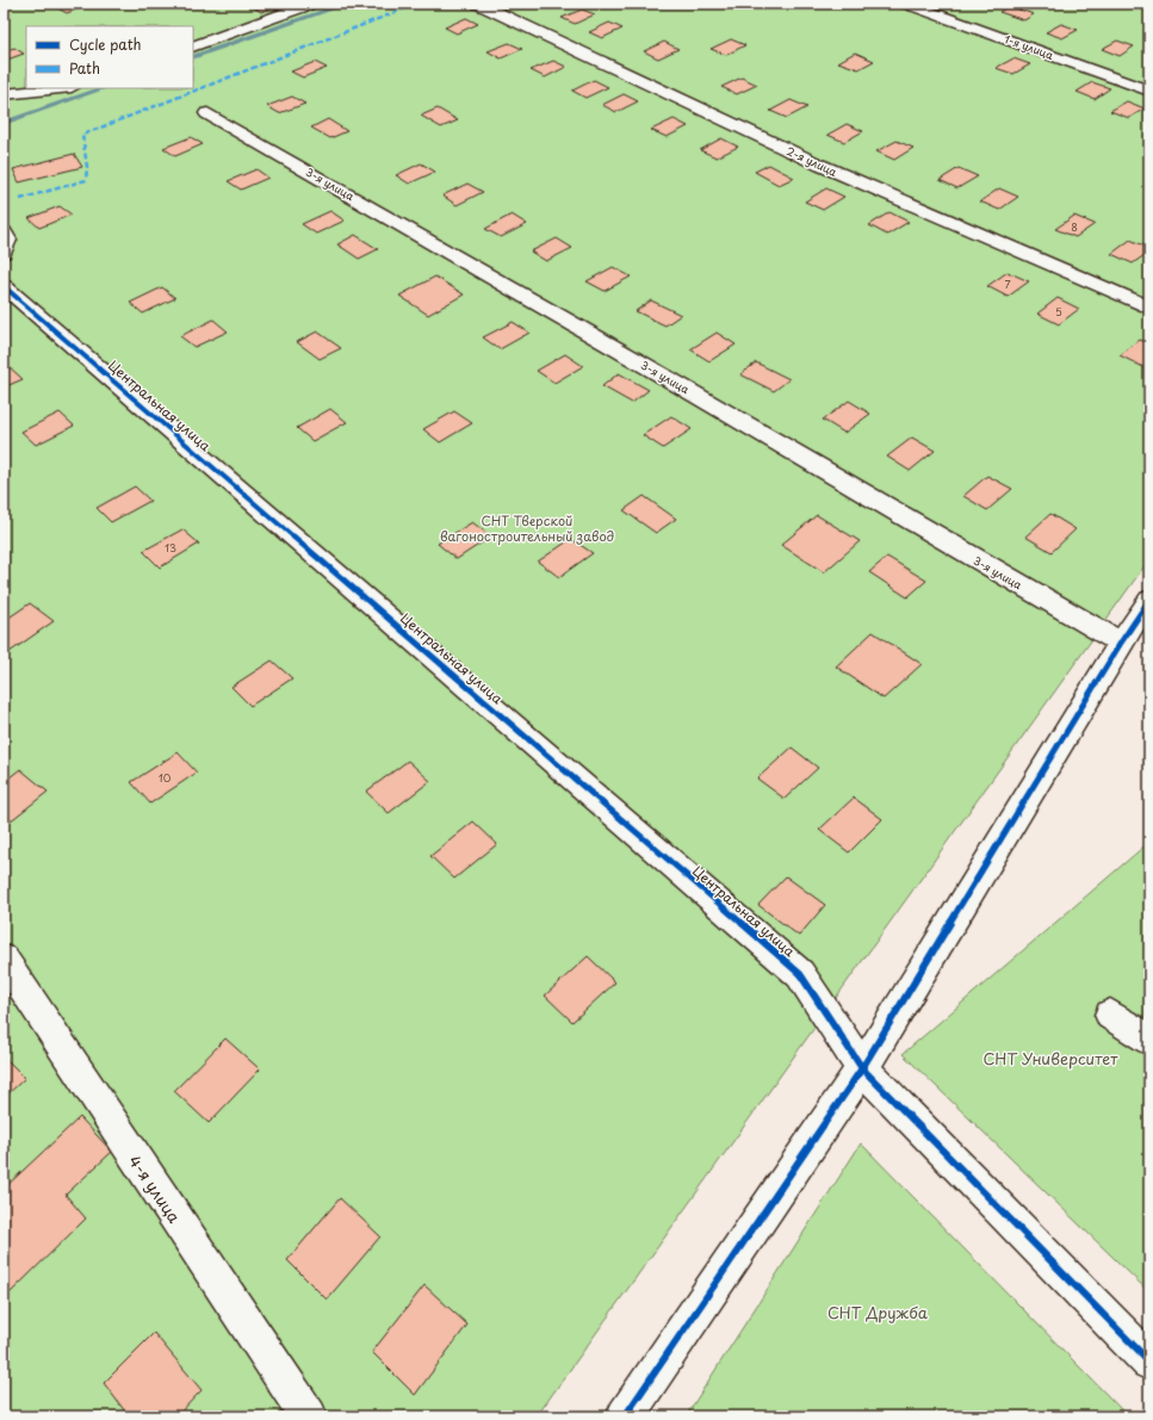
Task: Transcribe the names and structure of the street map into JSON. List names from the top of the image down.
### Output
{
  "streets": {
    "street": [
      "1-я улица",
      "2-я улица",
      "3-я улица",
      "Центральная улица",
      "4-я улица"
    ]
  },
  "parks": ["СНТ Тверской вагоностроительный завод", "СНТ Университет", "СНТ Дружба"],
  "house_numbers": [
    "8",
    "7",
    "5",
    "13",
    "10"
  ],
  "legend": ["Cycle path", "Path"]
}
